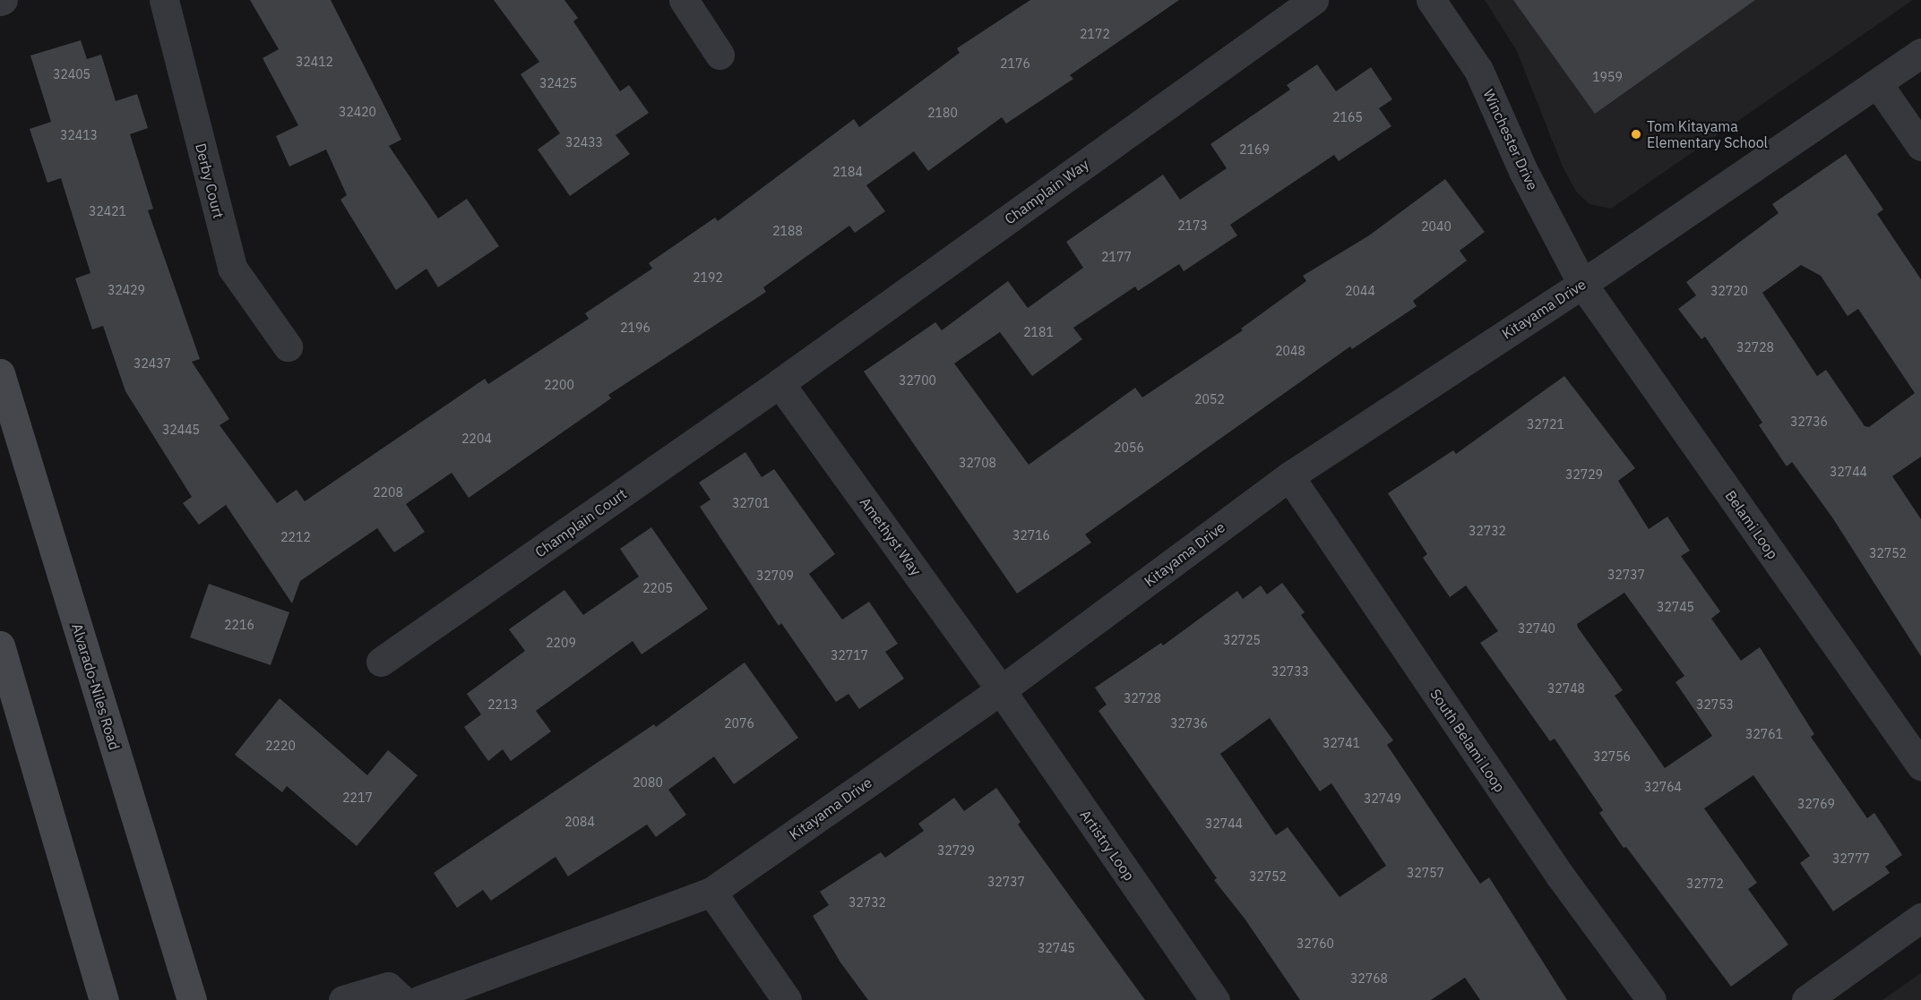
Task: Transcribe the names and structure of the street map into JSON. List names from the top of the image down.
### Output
{
  "streets": {
    "main road": ["Alvarado-Niles Road"],
    "street": [
      "Winchester Drive",
      "Derby Court",
      "Champlain Way",
      "Kitayama Drive",
      "Champlain Court",
      "Belami Loop",
      "Amethyst Way",
      "South Belami Loop",
      "Artistry Loop"
    ]
  },
  "crossings": [
    ["Winchester Drive", "Kitayama Drive"],
    ["Winchester Drive", "Belami Loop"],
    ["Champlain Way", "Champlain Court"],
    ["Champlain Way", "Amethyst Way"],
    ["Kitayama Drive", "Belami Loop"],
    ["Kitayama Drive", "Amethyst Way"],
    ["Kitayama Drive", "South Belami Loop"],
    ["Kitayama Drive", "Artistry Loop"],
    ["Champlain Court", "Amethyst Way"],
    ["Amethyst Way", "Artistry Loop"]
  ],
  "places": ["Tom Kitayama Elementary School"],
  "house_numbers": [
    "2172",
    "32412",
    "2176",
    "32405",
    "1959",
    "32425",
    "32420",
    "2180",
    "2165",
    "32413",
    "32433",
    "2169",
    "2184",
    "32421",
    "2173",
    "2040",
    "2188",
    "2177",
    "2192",
    "32429",
    "2044",
    "32720",
    "2196",
    "2181",
    "32728",
    "2048",
    "32437",
    "32700",
    "2200",
    "2052",
    "32736",
    "32721",
    "32445",
    "2204",
    "2056",
    "32708",
    "32744",
    "32729",
    "2208",
    "32701",
    "32732",
    "32716",
    "2212",
    "32752",
    "32737",
    "32709",
    "2205",
    "32745",
    "2216",
    "32740",
    "32725",
    "2209",
    "32717",
    "32733",
    "32748",
    "32728",
    "2213",
    "32753",
    "2076",
    "32736",
    "32761",
    "32741",
    "2220",
    "32756",
    "2080",
    "32764",
    "2217",
    "32749",
    "32769",
    "2084",
    "32744",
    "32729",
    "32777",
    "32757",
    "32752",
    "32737",
    "32772",
    "32732",
    "32760",
    "32745",
    "32768"
  ]
}
